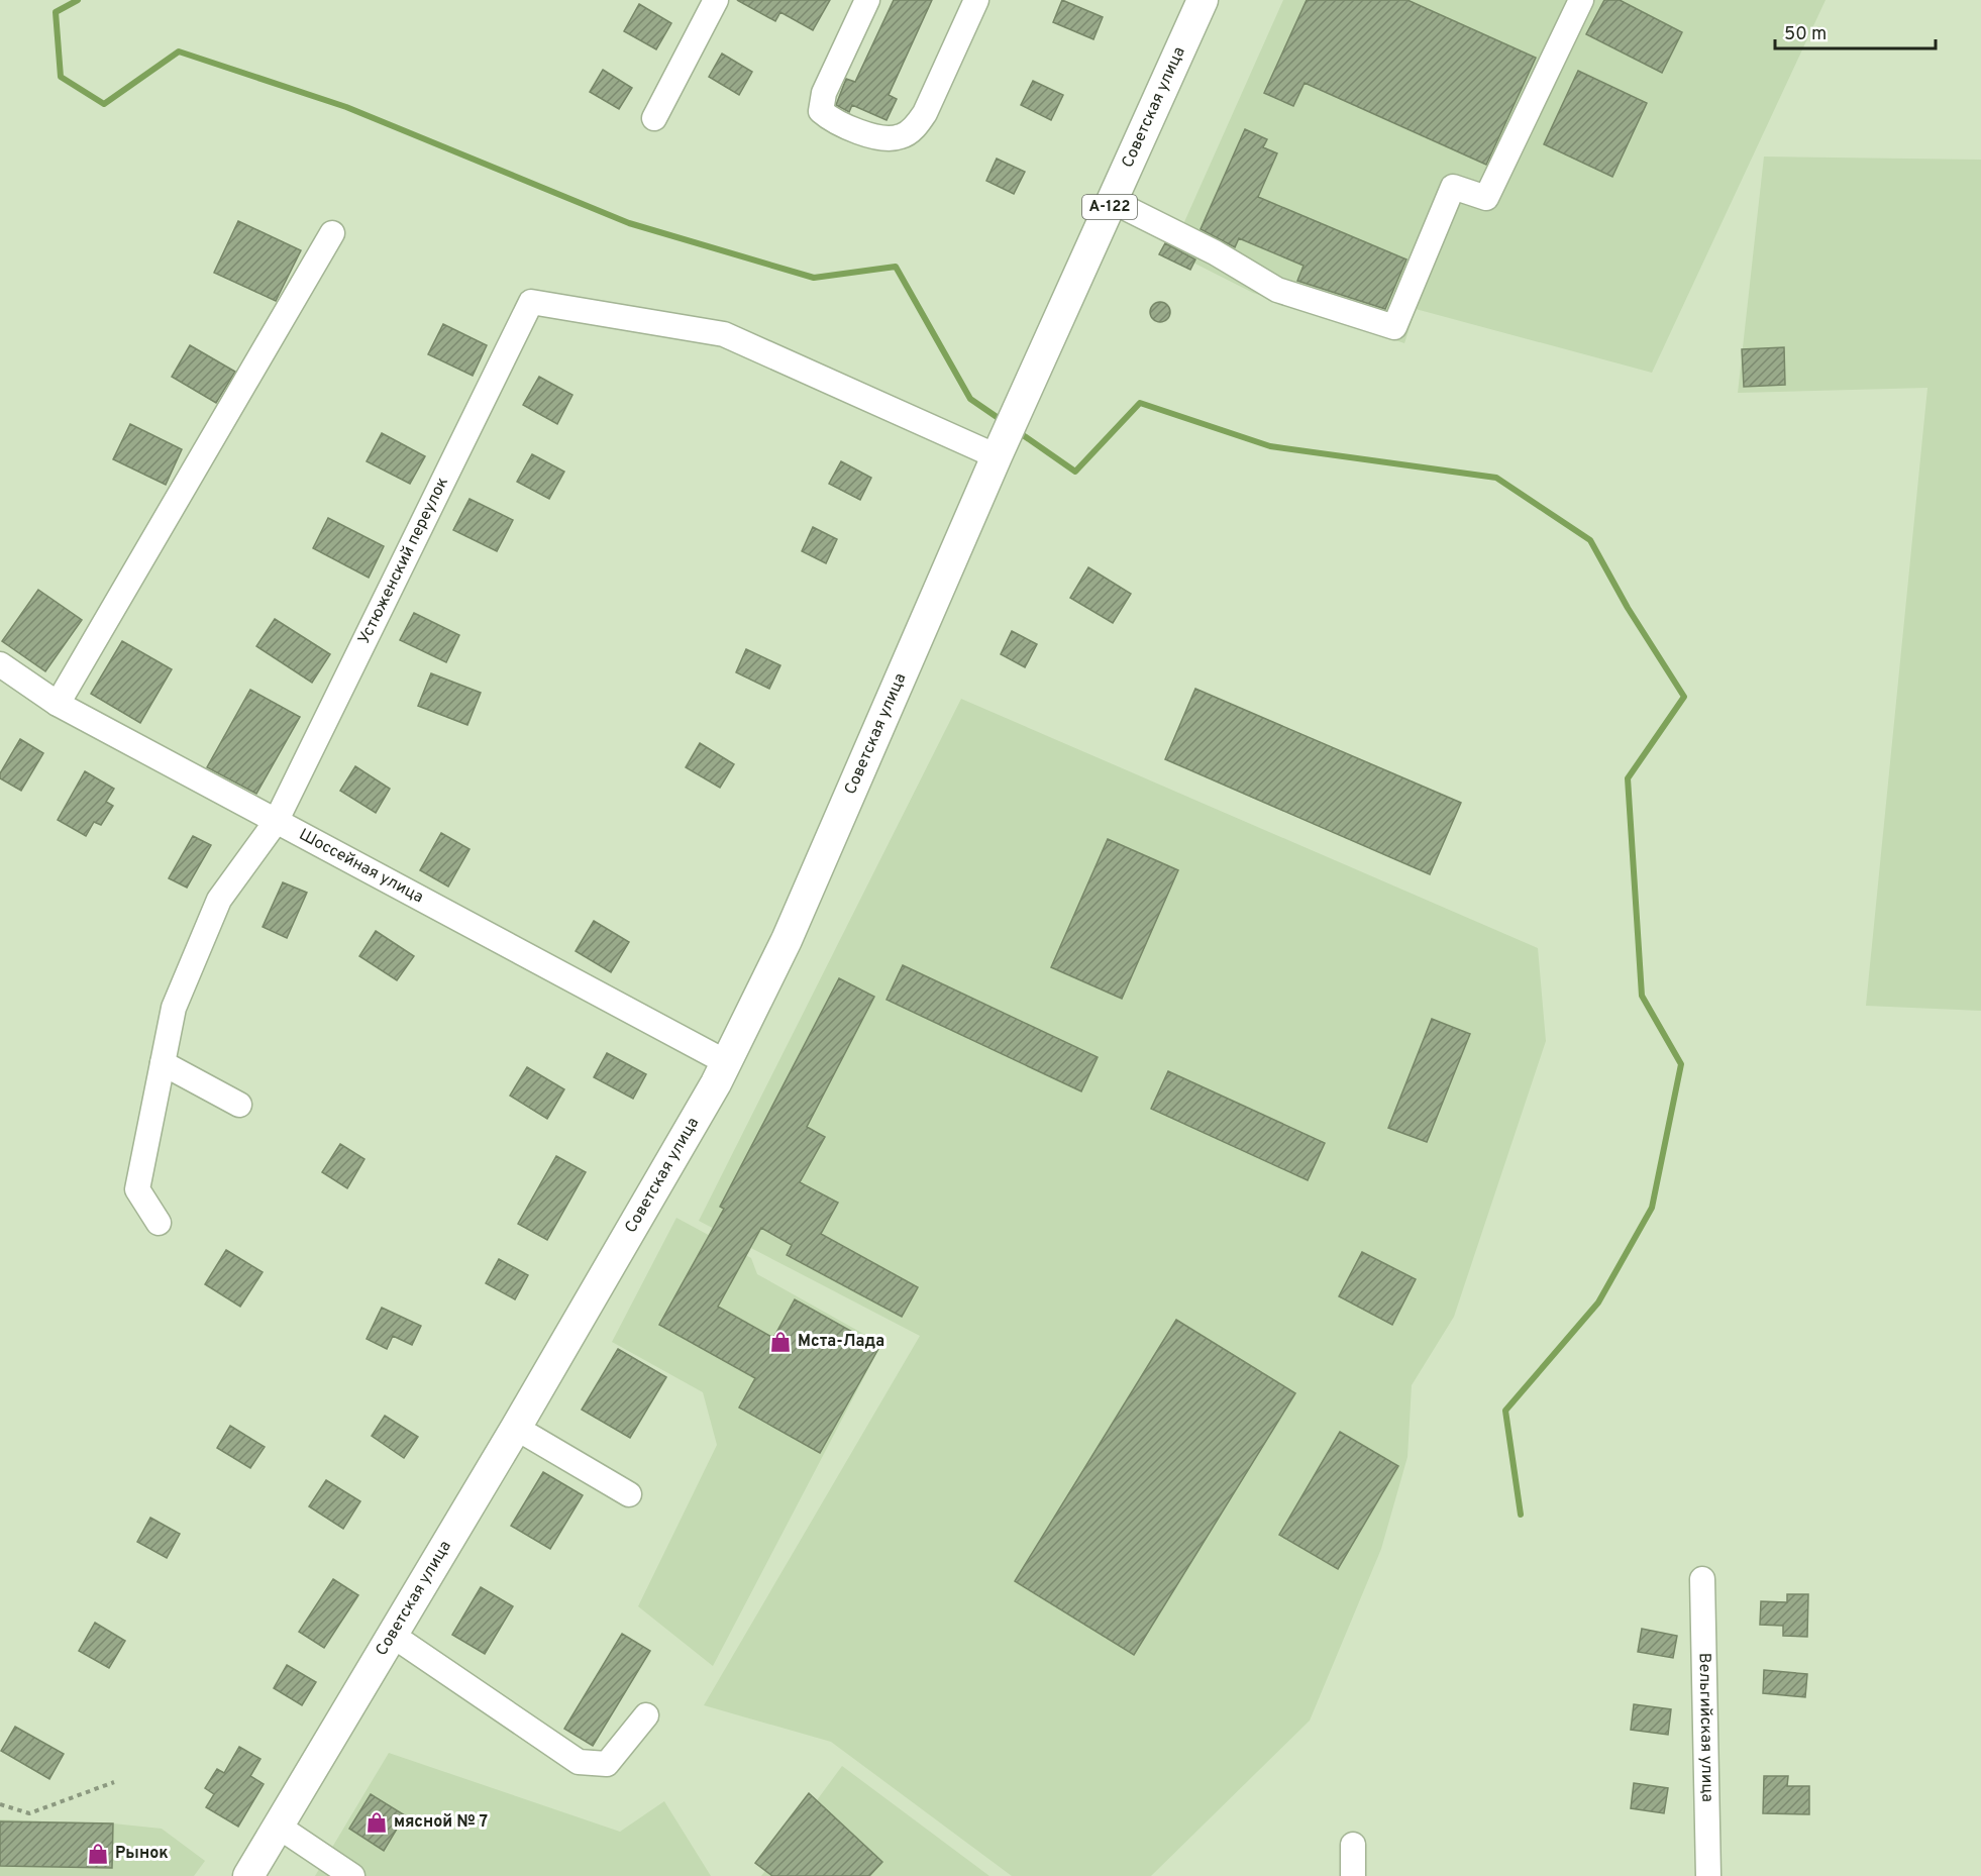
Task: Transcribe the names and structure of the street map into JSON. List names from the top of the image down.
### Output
{
  "streets": {
    "main road": ["Советская улица", "А-122"],
    "street": ["Устюженский переулок", "Шоссейная улица", "Вельгийская улица"]
  },
  "crossings": [
    ["Советская улица", "Устюженский переулок"],
    ["Советская улица", "Шоссейная улица"],
    ["Устюженский переулок", "Шоссейная улица"]
  ],
  "places": {
    "shop": ["Мста-Лада", "мясной № 7", "Рынок"]
  },
  "scale_bar": "50 m"
}
